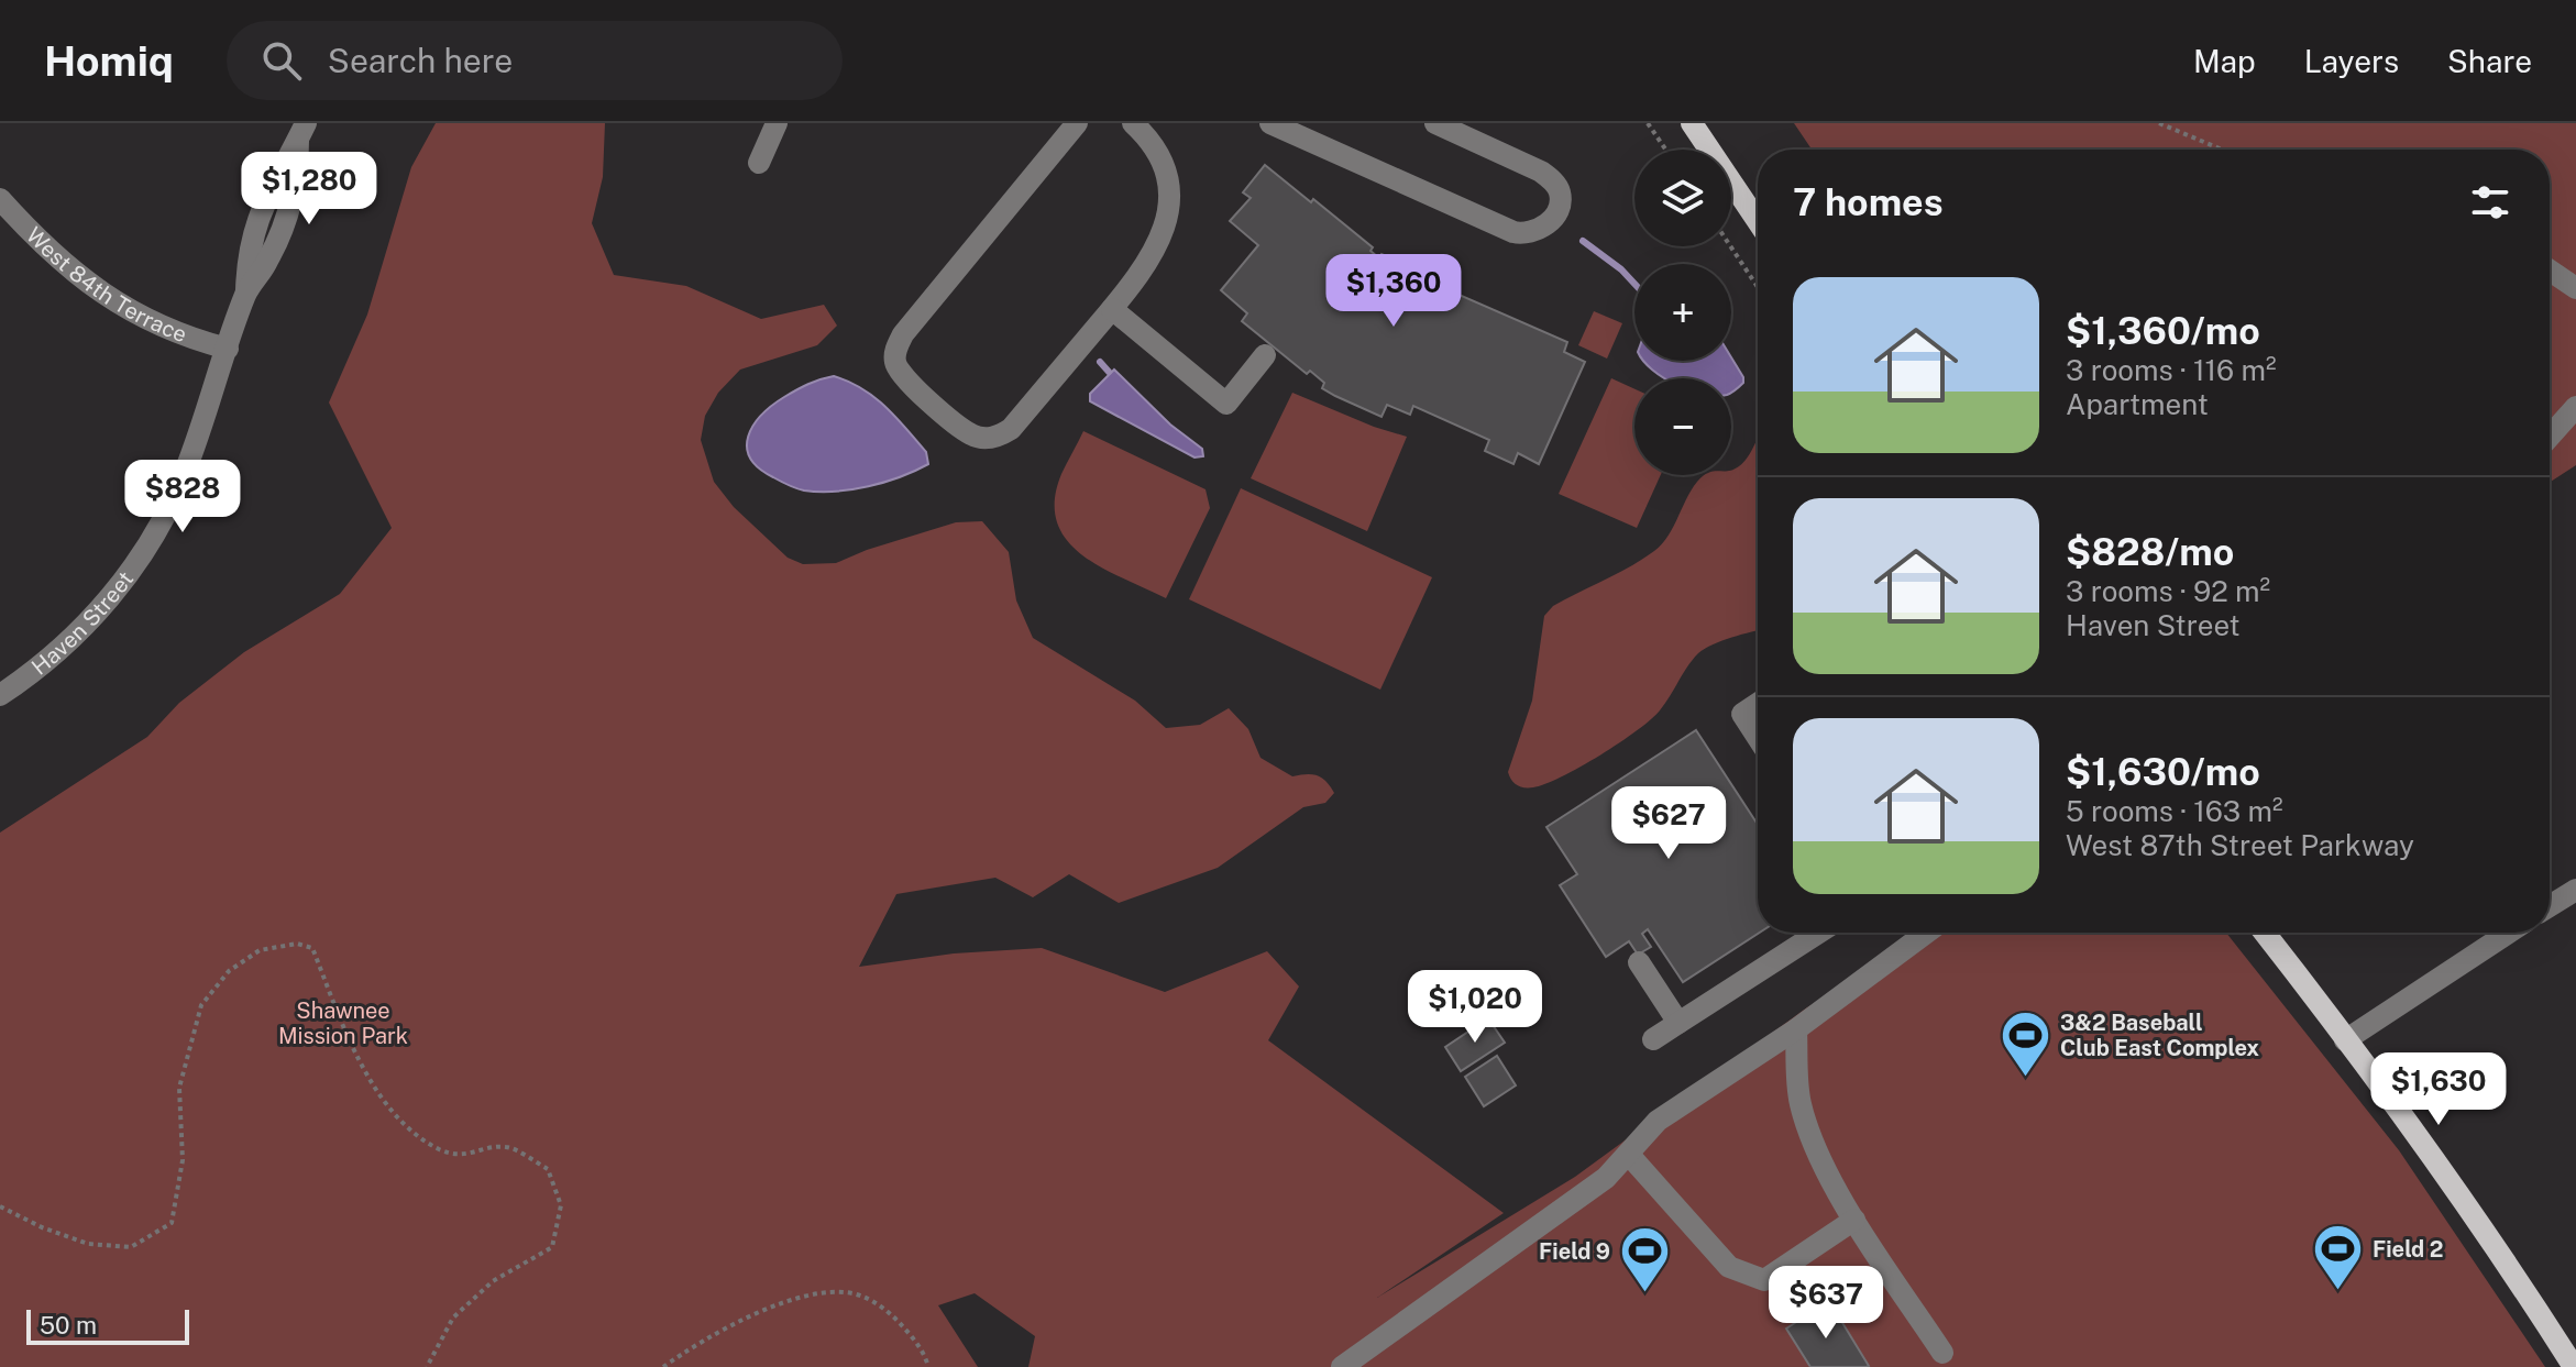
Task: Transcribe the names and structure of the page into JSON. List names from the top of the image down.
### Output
{
  "streets": {
    "street": ["West 84th Terrace", "Haven Street"]
  },
  "crossings": [
    ["West 84th Terrace", "Haven Street"]
  ],
  "parks": ["Shawnee Mission Park"],
  "places": {
    "sports": ["3&2 Baseball Club East Complex", "Field 2", "Field 9"]
  },
  "scale_bar": "50 m",
  "page": {
    "header": "Homiq",
    "search": "Search here",
    "nav": ["Map", "Layers", "Share"],
    "map_buttons": ["+", "−"],
    "heading": "7 homes",
    "price": [
      "$1,280",
      "$1,360",
      "$828",
      "$627",
      "$1,020",
      "$1,630",
      "$637"
    ],
    "list": [
      {
        "name": "$1,360/mo",
        "note": "3 rooms · 116 m² · Apartment"
      },
      {
        "name": "$828/mo",
        "note": "3 rooms · 92 m² · Haven Street"
      },
      {
        "name": "$1,630/mo",
        "note": "5 rooms · 163 m² · West 87th Street Parkway"
      }
    ],
    "scale": "50 m"
  }
}
